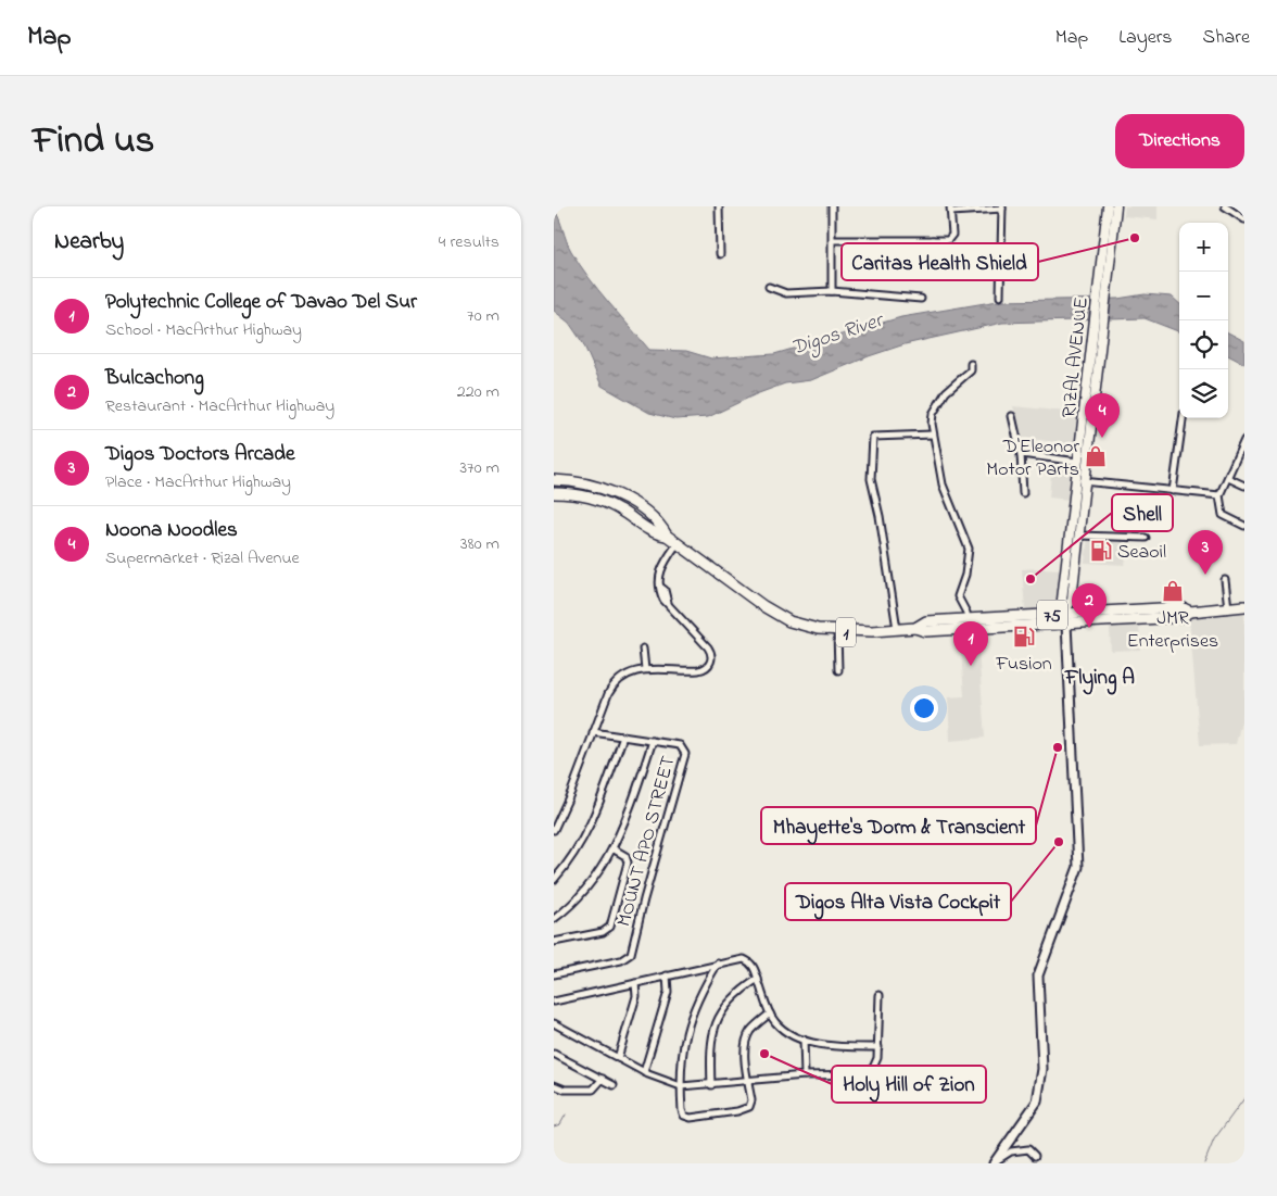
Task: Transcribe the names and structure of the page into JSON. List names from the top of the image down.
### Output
{
  "streets": {
    "highway": ["75", "1"],
    "main road": ["RIZAL AVENUE"],
    "street": ["MOUNT APO STREET"]
  },
  "crossings": [
    ["RIZAL AVENUE", "75"],
    ["RIZAL AVENUE", "1"],
    ["75", "1"]
  ],
  "districts": ["Flying A"],
  "water": ["Digos River"],
  "places": {
    "other": [
      "Caritas Health Shield",
      "Shell",
      "Mhayette's Dorm & Transcient",
      "Digos Alta Vista Cockpit",
      "Holy Hill of Zion"
    ],
    "shop": ["D'Eleonor Motor Parts", "JMR Enterprises"],
    "fuel station": ["Seaoil", "Fusion"]
  },
  "page": {
    "header": "Map",
    "nav": ["Map", "Layers", "Share"],
    "title": "Find us",
    "buttons": "Directions",
    "heading": ["Nearby", "4 results"],
    "map_buttons": ["+", "−"],
    "list": [
      {
        "mark": "1",
        "name": "Polytechnic College of Davao Del Sur",
        "note": "School · MacArthur Highway",
        "value": "70 m"
      },
      {
        "mark": "2",
        "name": "Bulcachong",
        "note": "Restaurant · MacArthur Highway",
        "value": "220 m"
      },
      {
        "mark": "3",
        "name": "Digos Doctors Arcade",
        "note": "Place · MacArthur Highway",
        "value": "370 m"
      },
      {
        "mark": "4",
        "name": "Noona Noodles",
        "note": "Supermarket · Rizal Avenue",
        "value": "380 m"
      }
    ],
    "pins": [
      "4",
      "3",
      "2",
      "1"
    ]
  }
}
